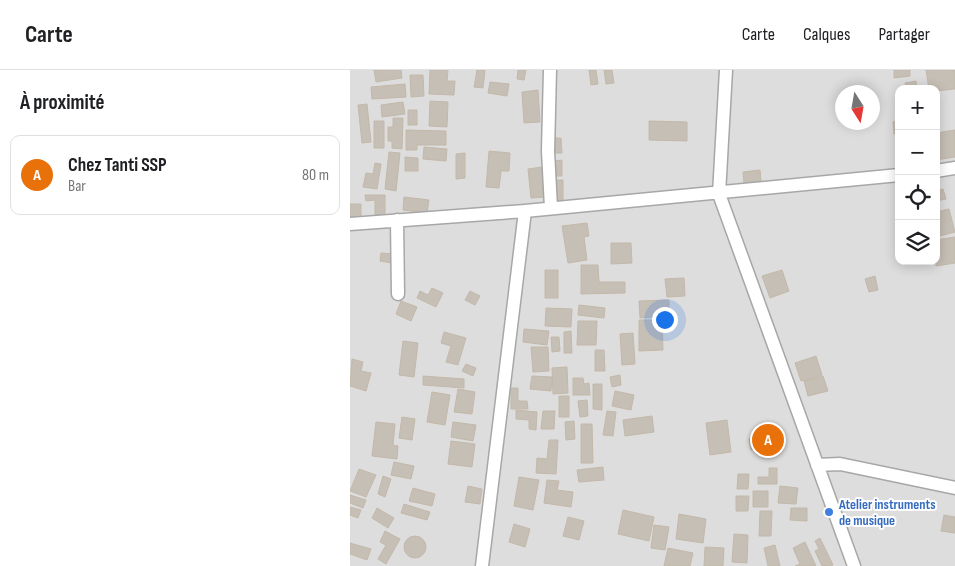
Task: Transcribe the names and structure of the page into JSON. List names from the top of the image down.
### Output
{
  "places": ["Atelier instruments de musique"],
  "north": "bottom",
  "page": {
    "header": "Carte",
    "nav": ["Carte", "Calques", "Partager"],
    "heading": "À proximité",
    "map_buttons": ["+", "−"],
    "list": [
      {
        "mark": "A",
        "name": "Chez Tanti SSP",
        "note": "Bar",
        "value": "80 m"
      }
    ],
    "pins": "A"
  }
}
